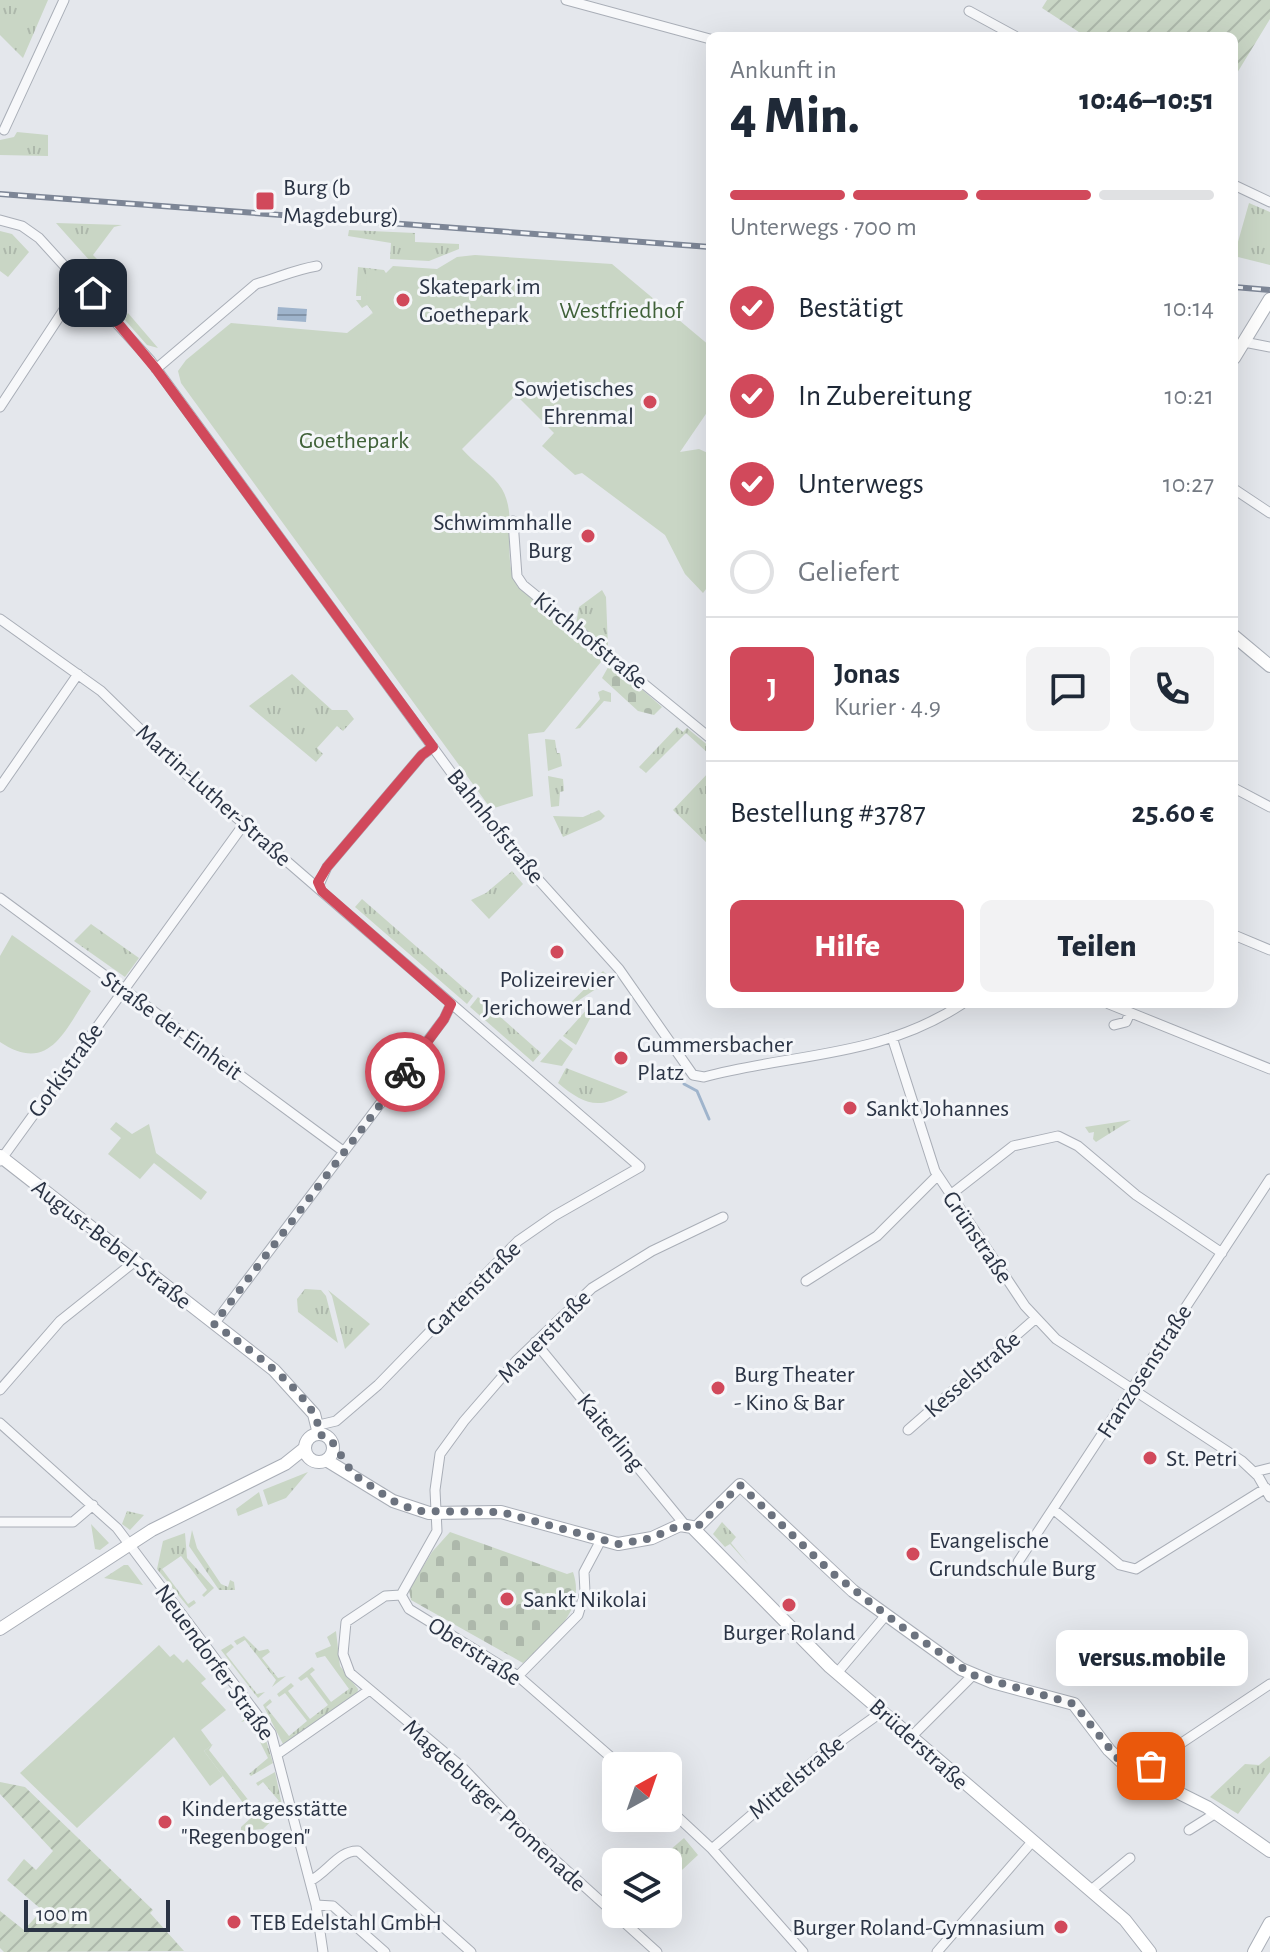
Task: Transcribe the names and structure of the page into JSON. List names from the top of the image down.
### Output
{
  "streets": {
    "street": [
      "Kirchhofstraße",
      "Martin-Luther-Straße",
      "Bahnhofstraße",
      "Straße der Einheit",
      "Gorkistraße",
      "Grünstraße",
      "August-Bebel-Straße",
      "Gartenstraße",
      "Mauerstraße",
      "Franzosenstraße",
      "Kesselstraße",
      "Kaiterling",
      "Oberstraße",
      "Neuendorfer Straße",
      "Brüderstraße",
      "Mittelstraße",
      "Magdeburger Promenade"
    ]
  },
  "crossings": [
    ["Martin-Luther-Straße", "Gorkistraße"],
    ["Martin-Luther-Straße", "Gartenstraße"],
    ["Bahnhofstraße", "Grünstraße"],
    ["Straße der Einheit", "Gorkistraße"],
    ["Gorkistraße", "August-Bebel-Straße"],
    ["Grünstraße", "Franzosenstraße"],
    ["Grünstraße", "Kesselstraße"],
    ["August-Bebel-Straße", "Gartenstraße"],
    ["Mauerstraße", "Kaiterling"],
    ["Kaiterling", "Brüderstraße"],
    ["Oberstraße", "Magdeburger Promenade"],
    ["Brüderstraße", "Mittelstraße"]
  ],
  "parks": ["Westfriedhof", "Goethepark"],
  "places": {
    "transit": ["Burg (b Magdeburg)"],
    "other": [
      "Skatepark im Goethepark",
      "Sowjetisches Ehrenmal",
      "Schwimmhalle Burg",
      "Polizeirevier Jerichower Land",
      "Gummersbacher Platz",
      "Sankt Johannes",
      "Burg Theater - Kino & Bar",
      "St. Petri",
      "Evangelische Grundschule Burg",
      "Sankt Nikolai",
      "Burger Roland",
      "versus.mobile",
      "Kindertagesstätte \"Regenbogen\"",
      "TEB Edelstahl GmbH",
      "Burger Roland-Gymnasium"
    ]
  },
  "scale_bar": "100 m",
  "north": "top right",
  "page": {
    "heading": ["4 Min.", "Ankunft in", "10:46–10:51"],
    "panel": [
      "Jonas",
      "Kurier · 4.9",
      "Bestellung #3787",
      "25.60 €"
    ],
    "bar": "Unterwegs · 700 m",
    "list": [
      ["Bestätigt", "10:14"],
      ["In Zubereitung", "10:21"],
      ["Unterwegs", "10:27"],
      "Geliefert"
    ],
    "round": "J",
    "buttons": ["Hilfe", "Teilen"],
    "bubble": "versus.mobile",
    "scale": "100 m"
  }
}
